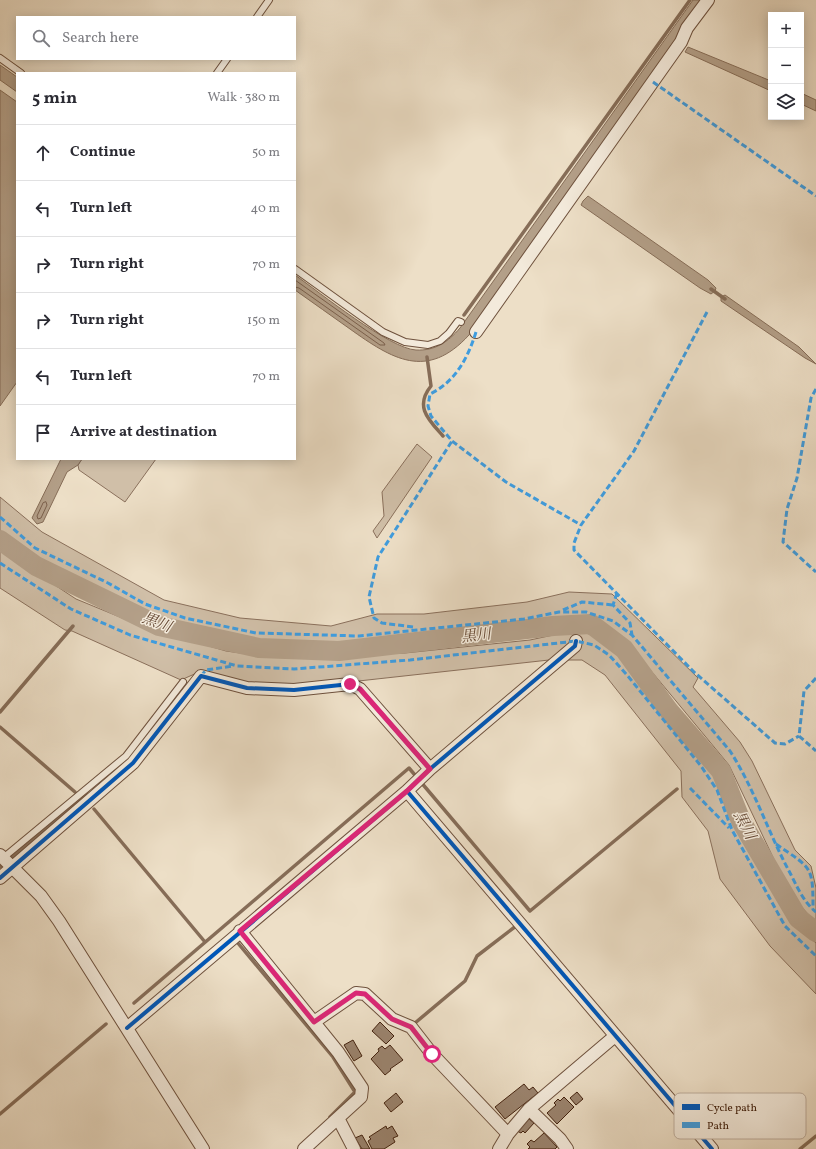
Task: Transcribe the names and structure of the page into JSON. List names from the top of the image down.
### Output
{
  "water": ["黒川"],
  "legend": ["Cycle path", "Path"],
  "page": {
    "map_buttons": ["+", "−"],
    "search": "Search here",
    "heading": ["5 min", "Walk · 380 m"],
    "list": [
      ["Continue", "50 m"],
      ["Turn left", "40 m"],
      ["Turn right", "70 m"],
      ["Turn right", "150 m"],
      ["Turn left", "70 m"],
      "Arrive at destination"
    ]
  }
}
